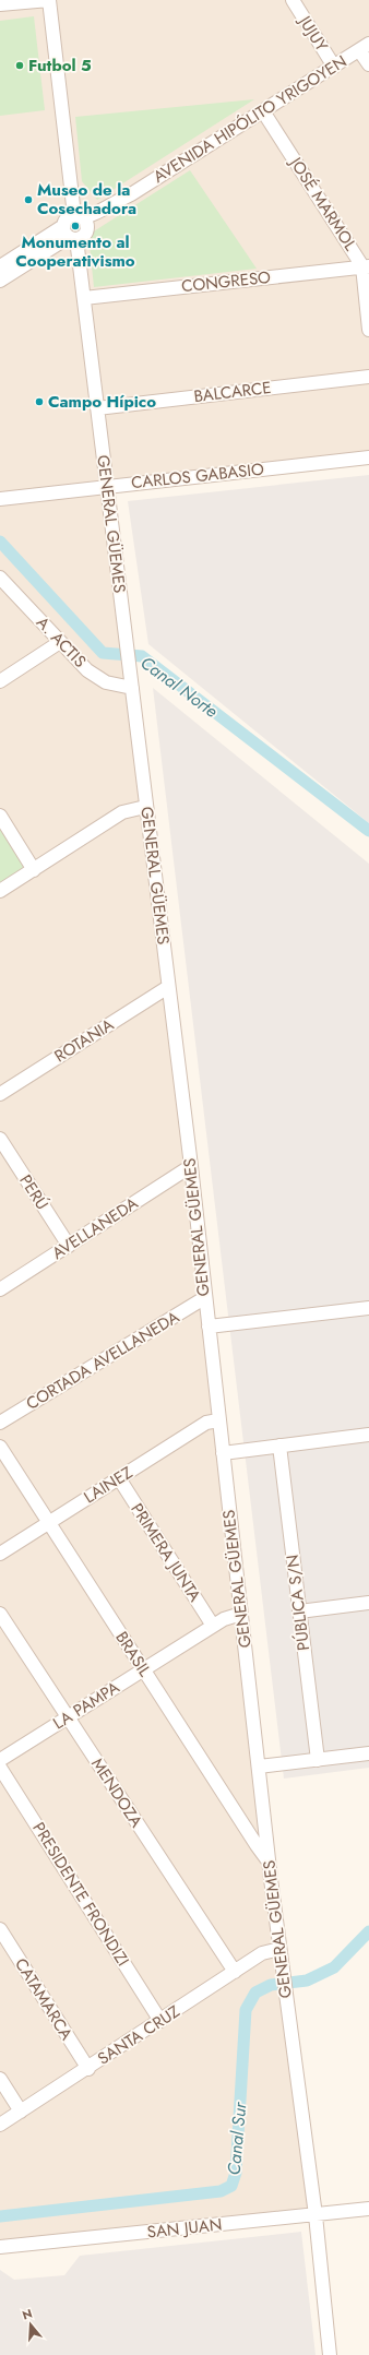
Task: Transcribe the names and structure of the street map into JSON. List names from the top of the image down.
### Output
{
  "streets": {
    "street": [
      "JUJUY",
      "AVENIDA HIPÓLITO YRIGOYEN",
      "JOSÉ MARMOL",
      "CONGRESO",
      "BALCARCE",
      "CARLOS GABASIO",
      "GENERAL GÜEMES",
      "A. ACTIS",
      "ROTANIA",
      "PERÚ",
      "AVELLANEDA",
      "CORTADA AVELLANEDA",
      "LAINEZ",
      "PRIMERA JUNTA",
      "PÚBLICA S/N",
      "BRASIL",
      "LA PAMPA",
      "MENDOZA",
      "PRESIDENTE FRONDIZI",
      "CATAMARCA",
      "SANTA CRUZ",
      "SAN JUAN"
    ]
  },
  "crossings": [
    ["JUJUY", "AVENIDA HIPÓLITO YRIGOYEN"],
    ["AVENIDA HIPÓLITO YRIGOYEN", "JOSÉ MARMOL"],
    ["AVENIDA HIPÓLITO YRIGOYEN", "GENERAL GÜEMES"],
    ["JOSÉ MARMOL", "CONGRESO"],
    ["CONGRESO", "GENERAL GÜEMES"],
    ["BALCARCE", "GENERAL GÜEMES"],
    ["CARLOS GABASIO", "GENERAL GÜEMES"],
    ["GENERAL GÜEMES", "A. ACTIS"],
    ["GENERAL GÜEMES", "ROTANIA"],
    ["GENERAL GÜEMES", "AVELLANEDA"],
    ["GENERAL GÜEMES", "CORTADA AVELLANEDA"],
    ["GENERAL GÜEMES", "LAINEZ"],
    ["GENERAL GÜEMES", "BRASIL"],
    ["GENERAL GÜEMES", "LA PAMPA"],
    ["GENERAL GÜEMES", "SANTA CRUZ"],
    ["GENERAL GÜEMES", "SAN JUAN"],
    ["PERÚ", "AVELLANEDA"],
    ["LAINEZ", "PRIMERA JUNTA"],
    ["LAINEZ", "BRASIL"],
    ["PRIMERA JUNTA", "LA PAMPA"],
    ["BRASIL", "LA PAMPA"],
    ["LA PAMPA", "MENDOZA"],
    ["MENDOZA", "SANTA CRUZ"],
    ["PRESIDENTE FRONDIZI", "SANTA CRUZ"],
    ["CATAMARCA", "SANTA CRUZ"]
  ],
  "water": ["Canal Norte", "Canal Sur"],
  "places": [
    "Futbol 5",
    "Museo de la Cosechadora",
    "Monumento al Cooperativismo",
    "Campo Hípico"
  ],
  "north": "top"
}
